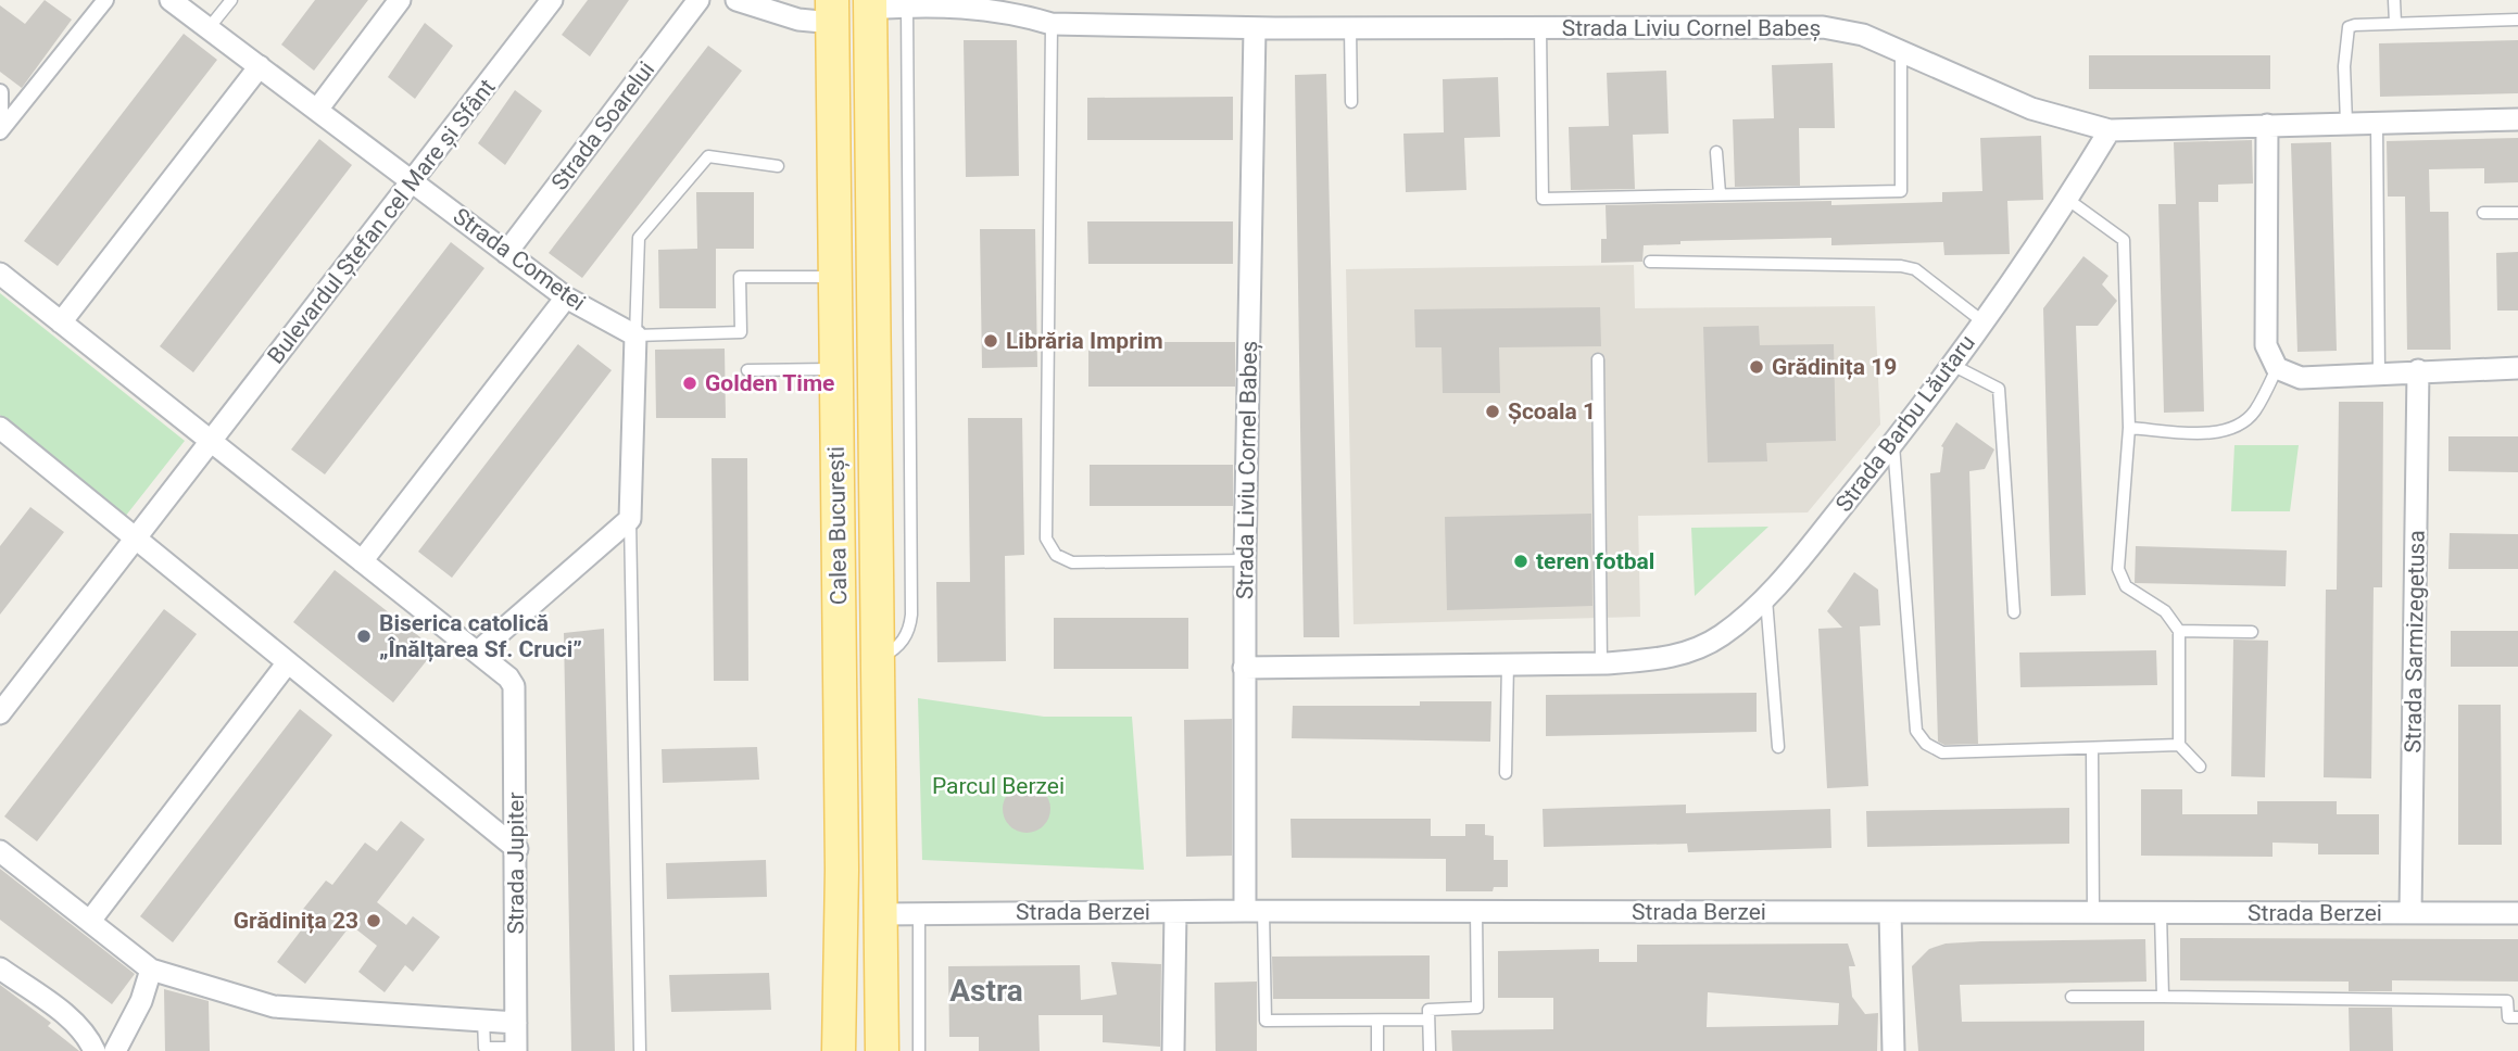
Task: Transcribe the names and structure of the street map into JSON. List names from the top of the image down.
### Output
{
  "streets": {
    "main road": ["Calea București"],
    "street": [
      "Strada Liviu Cornel Babeș",
      "Strada Soarelui",
      "Bulevardul Ștefan cel Mare și Sfânt",
      "Strada Cometei",
      "Strada Barbu Lăutaru",
      "Strada Sarmizegetusa",
      "Strada Jupiter",
      "Strada Berzei"
    ]
  },
  "crossings": [
    ["Strada Liviu Cornel Babeș", "Strada Barbu Lăutaru"],
    ["Strada Liviu Cornel Babeș", "Calea București"],
    ["Strada Liviu Cornel Babeș", "Strada Berzei"],
    ["Strada Soarelui", "Strada Cometei"],
    ["Bulevardul Ștefan cel Mare și Sfânt", "Strada Cometei"],
    ["Calea București", "Strada Berzei"],
    ["Strada Sarmizegetusa", "Strada Berzei"]
  ],
  "districts": ["Astra"],
  "parks": ["Parcul Berzei"],
  "places": [
    "Librăria Imprim",
    "Grădinița 19",
    "Golden Time",
    "Școala 1",
    "teren fotbal",
    "Biserica catolică „Înălțarea Sf. Cruci”",
    "Grădinița 23"
  ]
}
